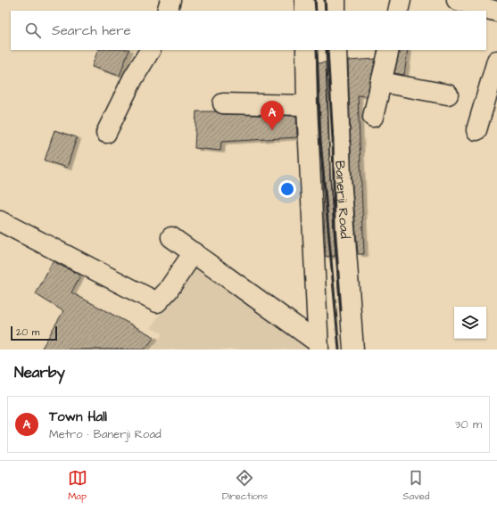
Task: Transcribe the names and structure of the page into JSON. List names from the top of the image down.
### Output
{
  "streets": {
    "street": ["Banerji Road"]
  },
  "scale_bar": "20 m",
  "page": {
    "search": "Search here",
    "pins": "A",
    "scale": "20 m",
    "heading": "Nearby",
    "list": [
      {
        "mark": "A",
        "name": "Town Hall",
        "note": "Metro · Banerji Road",
        "value": "30 m"
      }
    ],
    "nav": ["Map", "Directions", "Saved"]
  }
}
